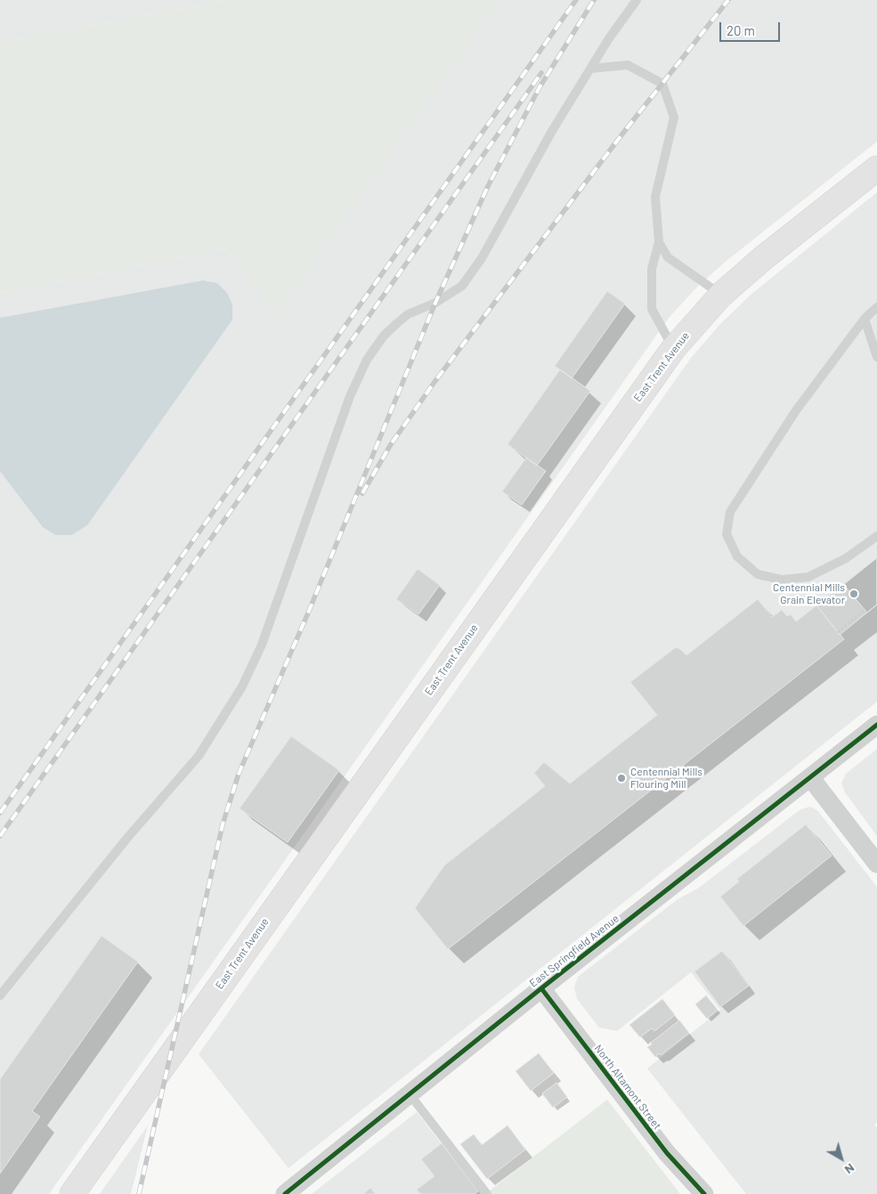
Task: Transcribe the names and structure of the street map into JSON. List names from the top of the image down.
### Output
{
  "streets": {
    "main road": ["East Trent Avenue"],
    "street": ["East Springfield Avenue", "North Altamont Street"]
  },
  "crossings": [
    ["East Springfield Avenue", "North Altamont Street"]
  ],
  "places": ["Centennial Mills Grain Elevator", "Centennial Mills Flouring Mill"],
  "scale_bar": "20 m",
  "north": "bottom right"
}
